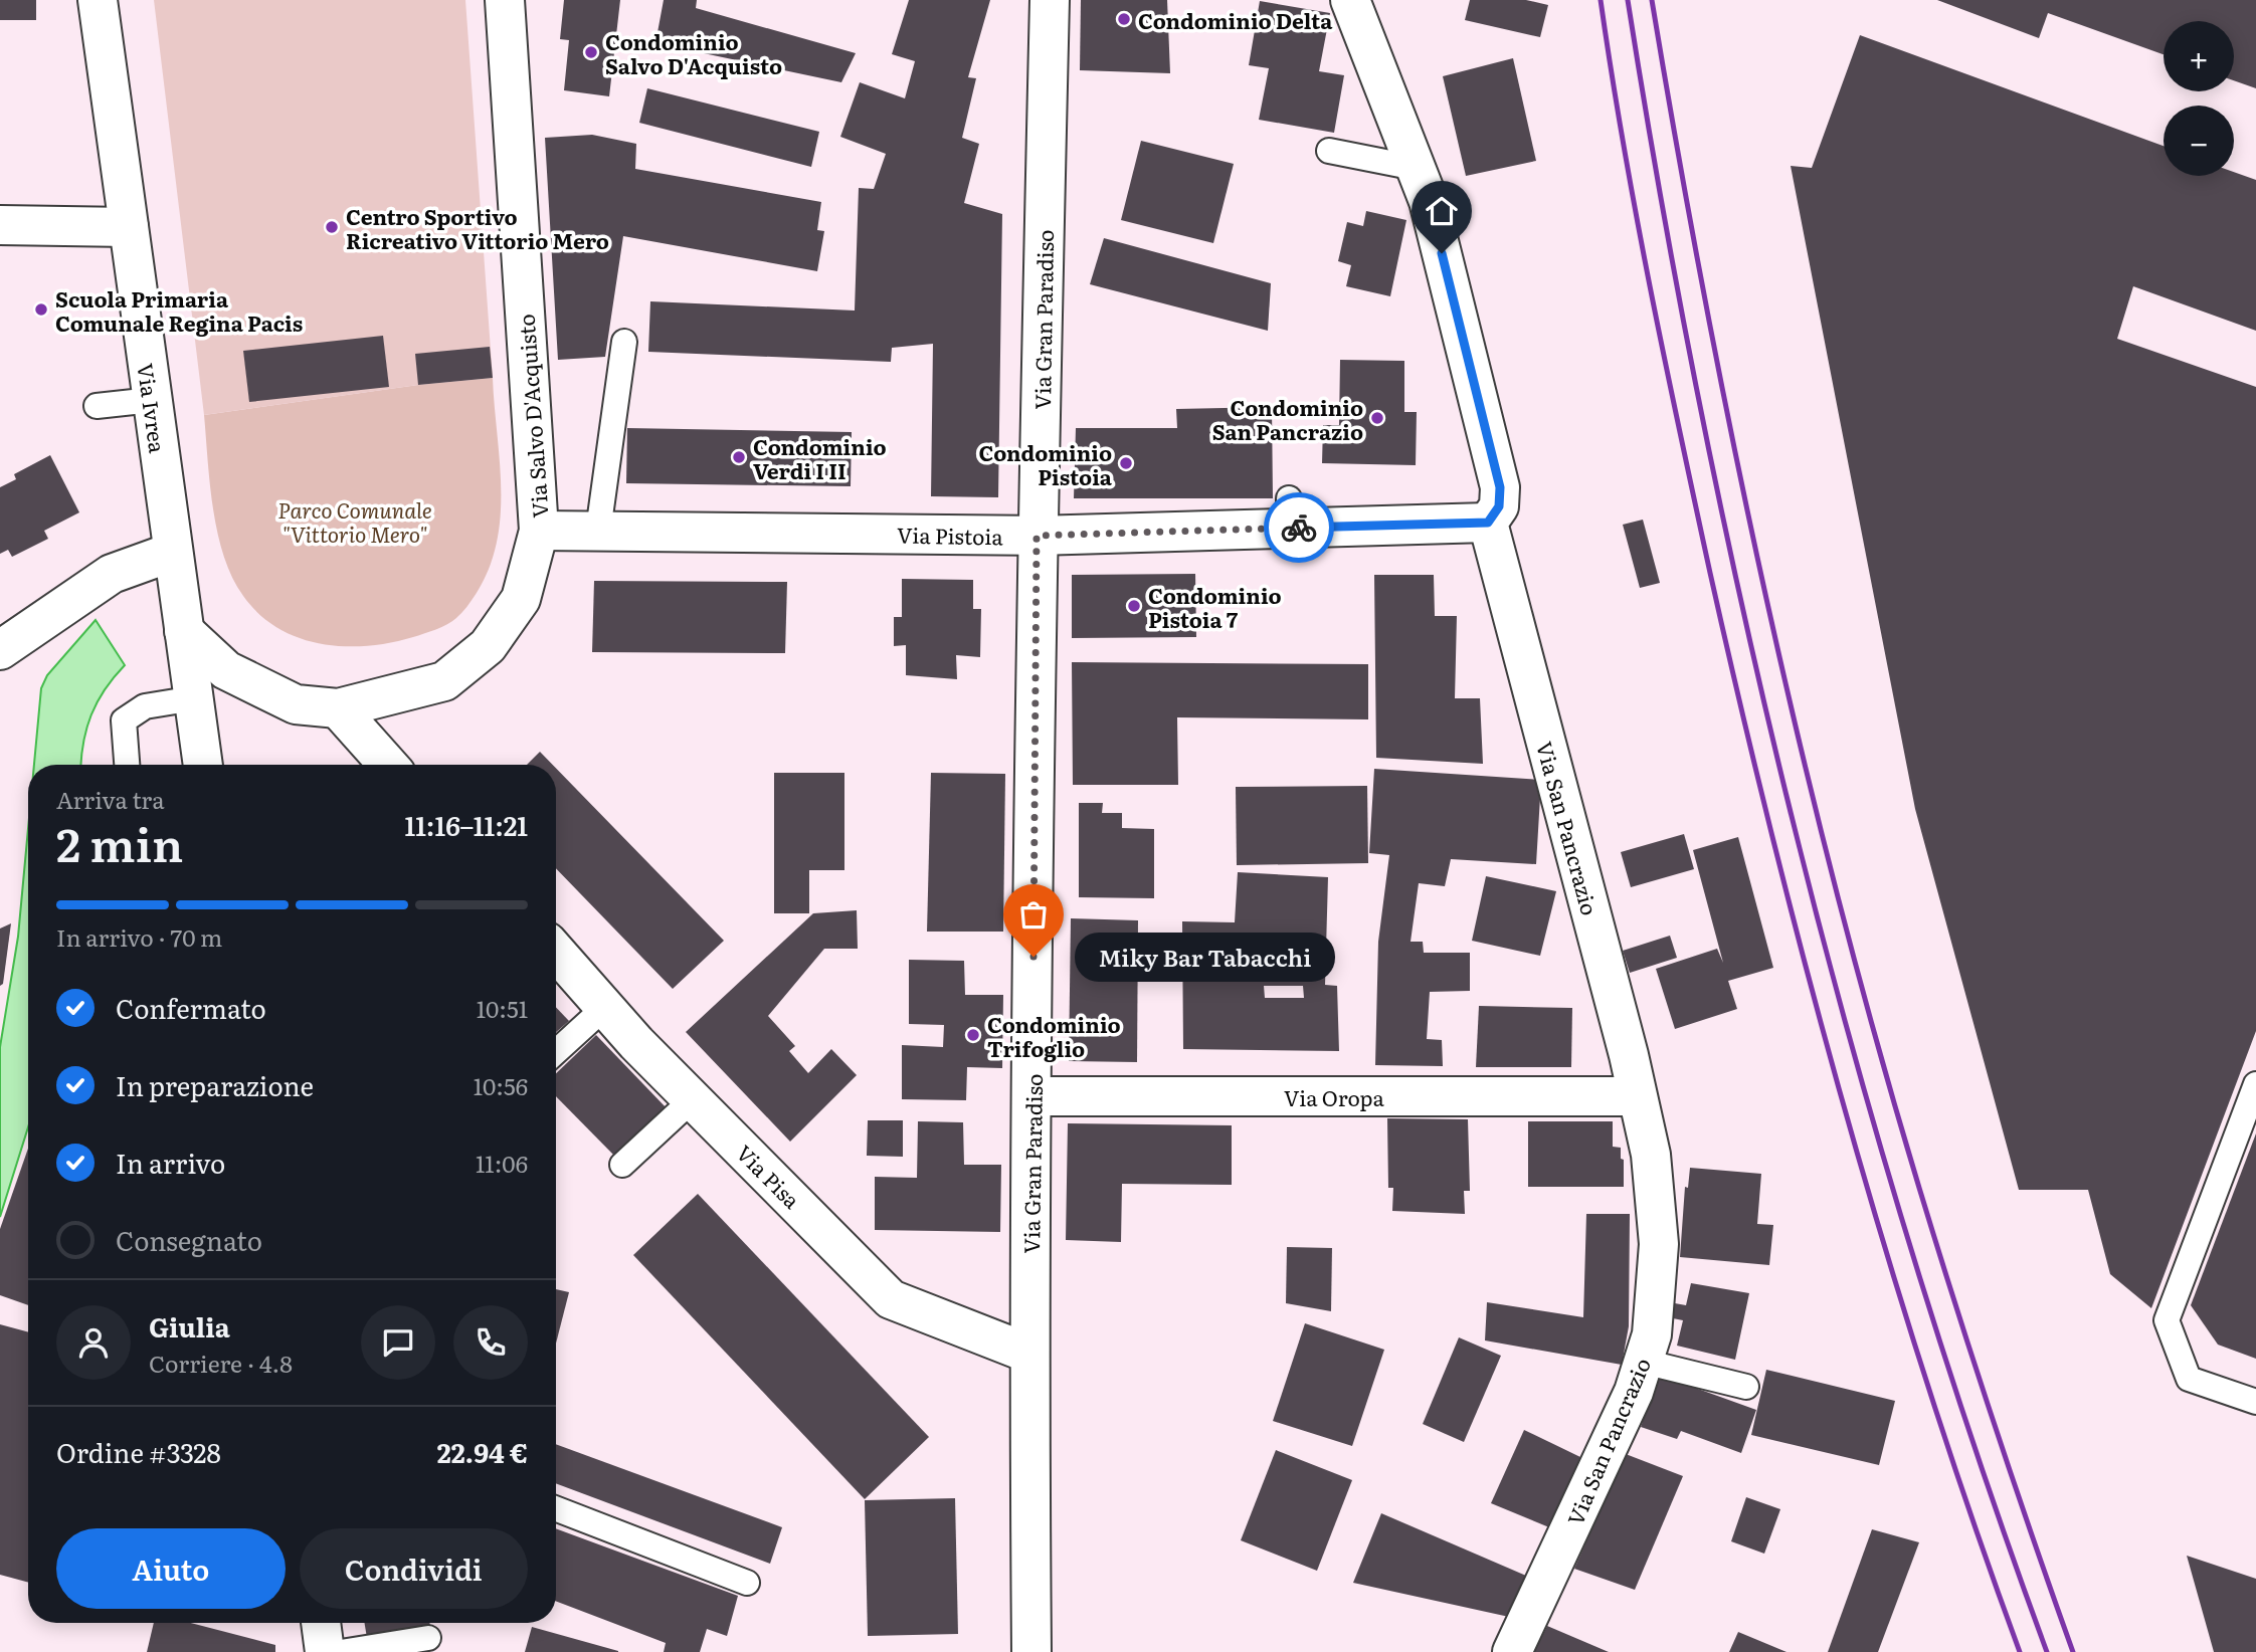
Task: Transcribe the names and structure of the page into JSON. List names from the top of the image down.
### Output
{
  "streets": {
    "street": [
      "Via Gran Paradiso",
      "Via Ivrea",
      "Via Salvo D'Acquisto",
      "Via Pistoia",
      "Via San Pancrazio",
      "Via Oropa",
      "Via Pisa"
    ]
  },
  "crossings": [
    ["Via Gran Paradiso", "Via Pistoia"],
    ["Via Gran Paradiso", "Via Oropa"],
    ["Via Gran Paradiso", "Via Pisa"],
    ["Via Ivrea", "Via Salvo D'Acquisto"],
    ["Via Salvo D'Acquisto", "Via Pistoia"],
    ["Via Pistoia", "Via San Pancrazio"],
    ["Via San Pancrazio", "Via Oropa"]
  ],
  "parks": ["Parco Comunale \"Vittorio Mero\""],
  "places": [
    "Condominio Delta",
    "Condominio Salvo D'Acquisto",
    "Centro Sportivo Ricreativo Vittorio Mero",
    "Scuola Primaria Comunale Regina Pacis",
    "Condominio San Pancrazio",
    "Condominio Verdi I II",
    "Condominio Pistoia",
    "Condominio Pistoia 7",
    "Miky Bar Tabacchi",
    "Condominio Trifoglio"
  ],
  "page": {
    "map_buttons": ["+", "−"],
    "heading": ["2 min", "Arriva tra", "11:16–11:21"],
    "panel": [
      "Giulia",
      "Corriere · 4.8",
      "Ordine #3328",
      "22.94 €"
    ],
    "bar": "In arrivo · 70 m",
    "bubble": "Miky Bar Tabacchi",
    "list": [
      ["Confermato", "10:51"],
      ["In preparazione", "10:56"],
      ["In arrivo", "11:06"],
      "Consegnato"
    ],
    "buttons": ["Aiuto", "Condividi"]
  }
}
